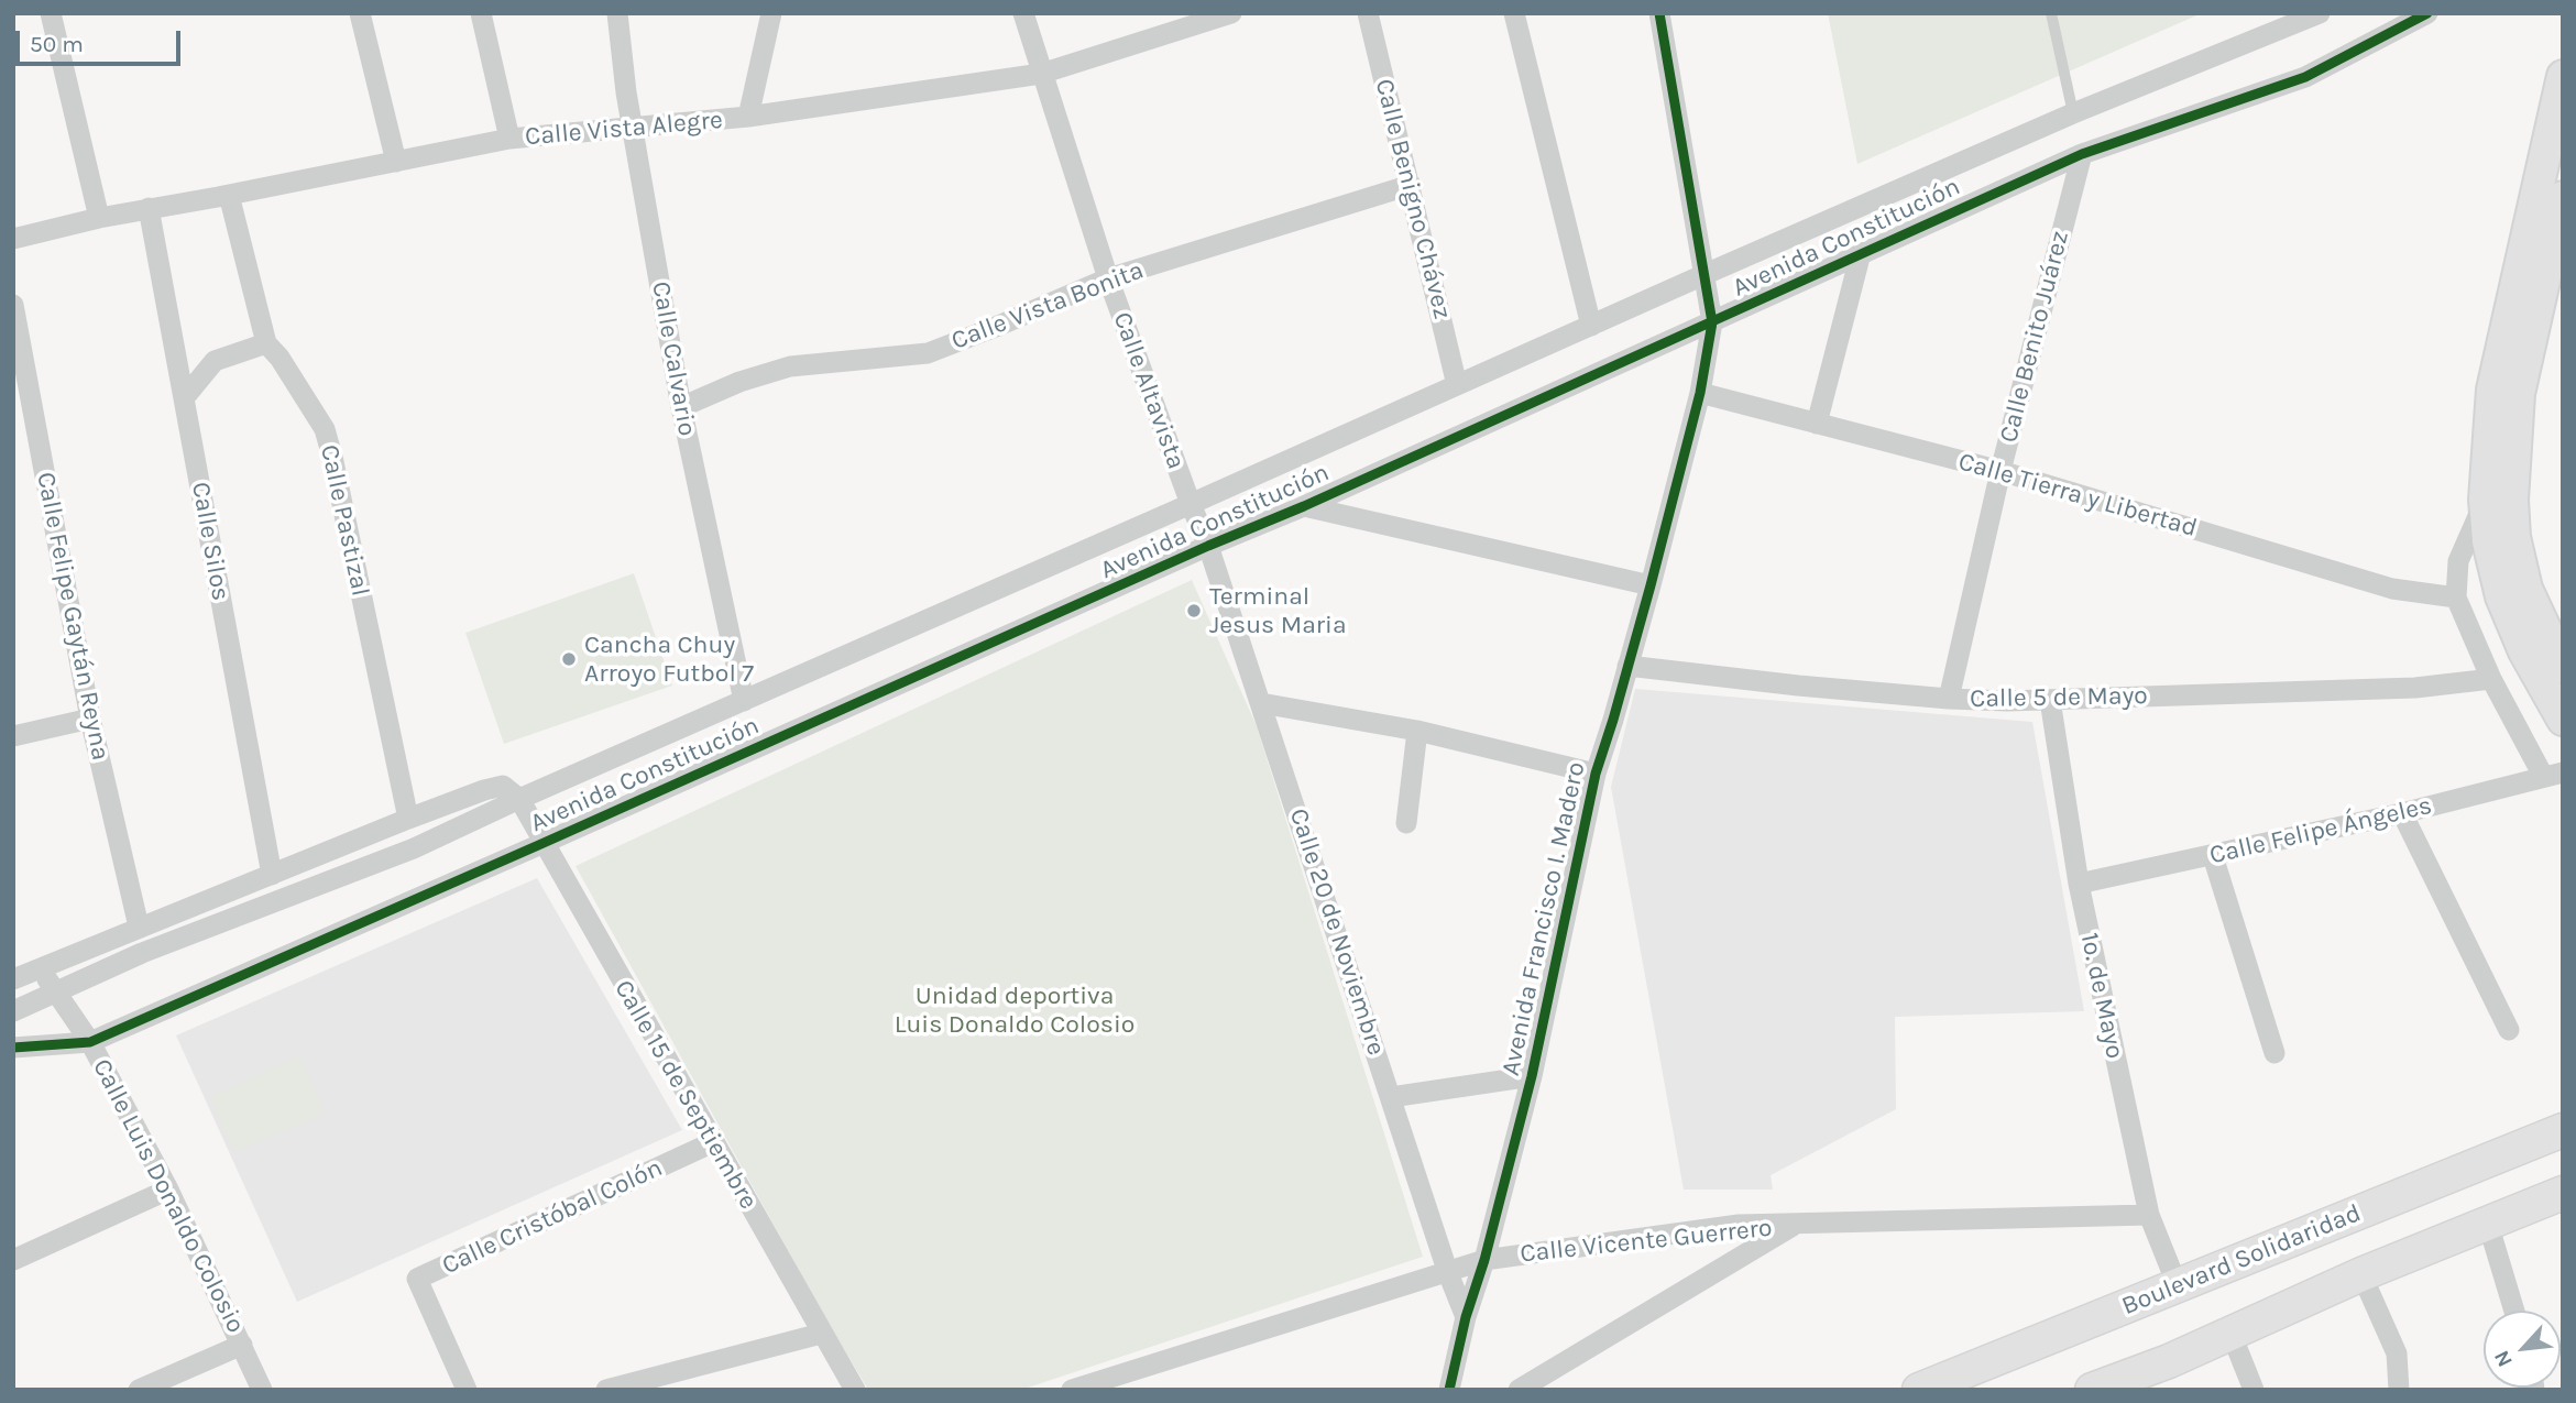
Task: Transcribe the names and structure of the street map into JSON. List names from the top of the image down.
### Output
{
  "streets": {
    "main road": ["Boulevard Solidaridad"],
    "street": [
      "Calle Vista Alegre",
      "Calle Benigno Chávez",
      "Avenida Constitución",
      "Calle Vista Bonita",
      "Calle Benito Juárez",
      "Calle Calvario",
      "Calle Altavista",
      "Calle Tierra y Libertad",
      "Calle Pastizal",
      "Calle Silos",
      "Calle Felipe Gaytán Reyna",
      "Calle 5 de Mayo",
      "Calle Felipe Ángeles",
      "Avenida Francisco I. Madero",
      "Calle 20 de Noviembre",
      "1o. de Mayo",
      "Calle 15 de Septiembre",
      "Calle Luis Donaldo Colosio",
      "Calle Cristóbal Colón",
      "Calle Vicente Guerrero"
    ]
  },
  "crossings": [
    ["Calle Vista Alegre", "Calle Calvario"],
    ["Calle Vista Alegre", "Calle Altavista"],
    ["Calle Vista Alegre", "Calle Pastizal"],
    ["Calle Vista Alegre", "Calle Silos"],
    ["Calle Benigno Chávez", "Avenida Constitución"],
    ["Calle Benigno Chávez", "Calle Vista Bonita"],
    ["Avenida Constitución", "Calle Benito Juárez"],
    ["Avenida Constitución", "Calle Calvario"],
    ["Avenida Constitución", "Calle Altavista"],
    ["Avenida Constitución", "Avenida Francisco I. Madero"],
    ["Avenida Constitución", "Calle 20 de Noviembre"],
    ["Avenida Constitución", "Calle 15 de Septiembre"],
    ["Avenida Constitución", "Calle Luis Donaldo Colosio"],
    ["Calle Vista Bonita", "Calle Calvario"],
    ["Calle Vista Bonita", "Calle Altavista"],
    ["Calle Benito Juárez", "Calle Tierra y Libertad"],
    ["Calle Benito Juárez", "Calle 5 de Mayo"],
    ["Calle Altavista", "Calle 20 de Noviembre"],
    ["Calle Tierra y Libertad", "Avenida Francisco I. Madero"],
    ["Calle 5 de Mayo", "Avenida Francisco I. Madero"],
    ["Calle 5 de Mayo", "1o. de Mayo"],
    ["Calle Felipe Ángeles", "1o. de Mayo"],
    ["Avenida Francisco I. Madero", "Calle 20 de Noviembre"],
    ["Avenida Francisco I. Madero", "Calle Vicente Guerrero"],
    ["Calle 20 de Noviembre", "Calle Vicente Guerrero"],
    ["1o. de Mayo", "Calle Vicente Guerrero"],
    ["1o. de Mayo", "Boulevard Solidaridad"],
    ["Calle 15 de Septiembre", "Calle Cristóbal Colón"]
  ],
  "parks": ["Unidad deportiva Luis Donaldo Colosio"],
  "places": ["Terminal Jesus Maria", "Cancha Chuy Arroyo Futbol 7"],
  "scale_bar": "50 m",
  "north": "bottom left"
}
